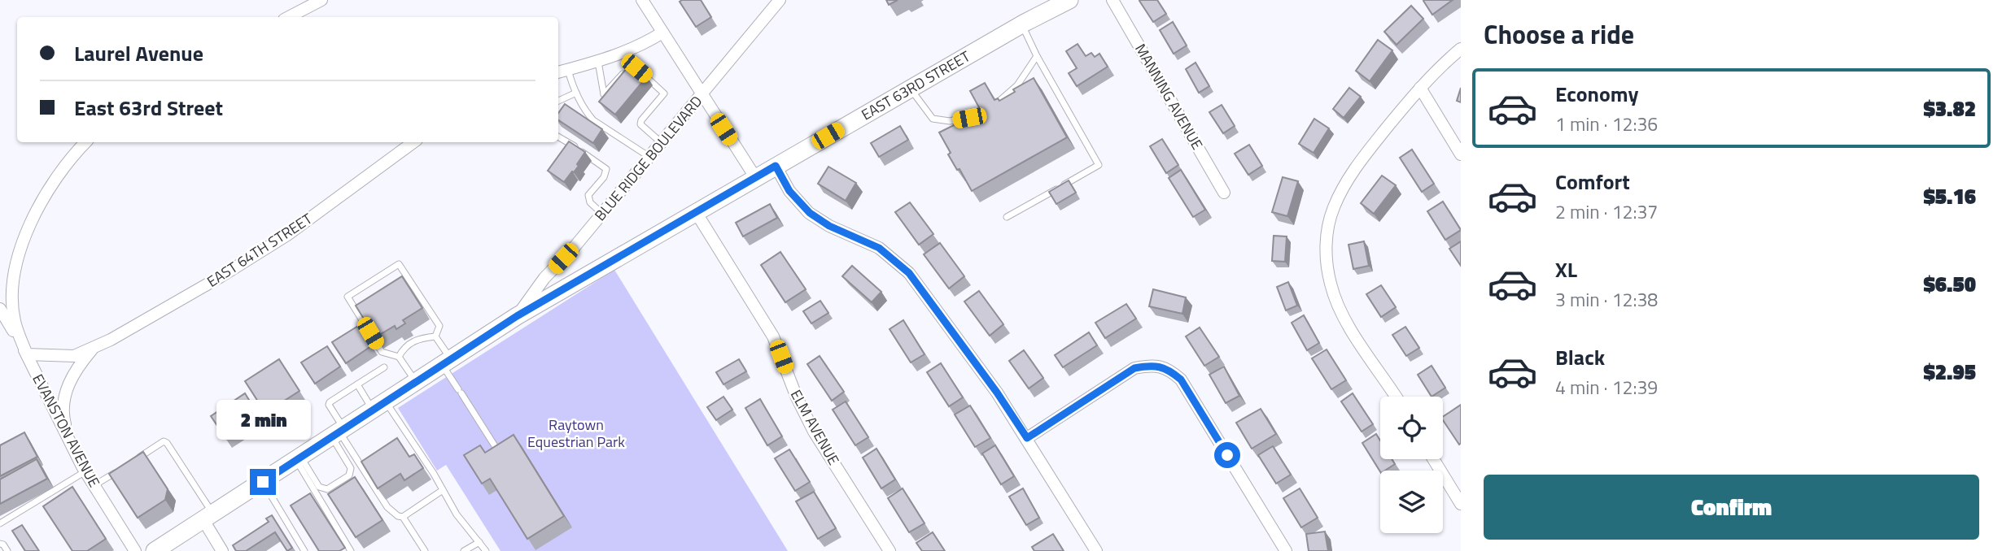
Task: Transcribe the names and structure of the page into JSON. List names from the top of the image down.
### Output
{
  "streets": {
    "main road": ["EAST 63RD STREET"],
    "street": [
      "MANNING AVENUE",
      "BLUE RIDGE BOULEVARD",
      "EAST 64TH STREET",
      "ELM AVENUE",
      "EVANSTON AVENUE"
    ]
  },
  "crossings": [
    ["EAST 63RD STREET", "BLUE RIDGE BOULEVARD"],
    ["EAST 63RD STREET", "ELM AVENUE"],
    ["EAST 64TH STREET", "EVANSTON AVENUE"]
  ],
  "parks": ["Raytown Equestrian Park"],
  "page": {
    "heading": "Choose a ride",
    "banner": ["Laurel Avenue", "East 63rd Street"],
    "list": [
      {
        "name": "Economy",
        "note": "1 min · 12:36",
        "value": "$3.82"
      },
      {
        "name": "Comfort",
        "note": "2 min · 12:37",
        "value": "$5.16"
      },
      {
        "name": "XL",
        "note": "3 min · 12:38",
        "value": "$6.50"
      },
      {
        "name": "Black",
        "note": "4 min · 12:39",
        "value": "$2.95"
      }
    ],
    "bubble": "2 min",
    "buttons": "Confirm"
  }
}
